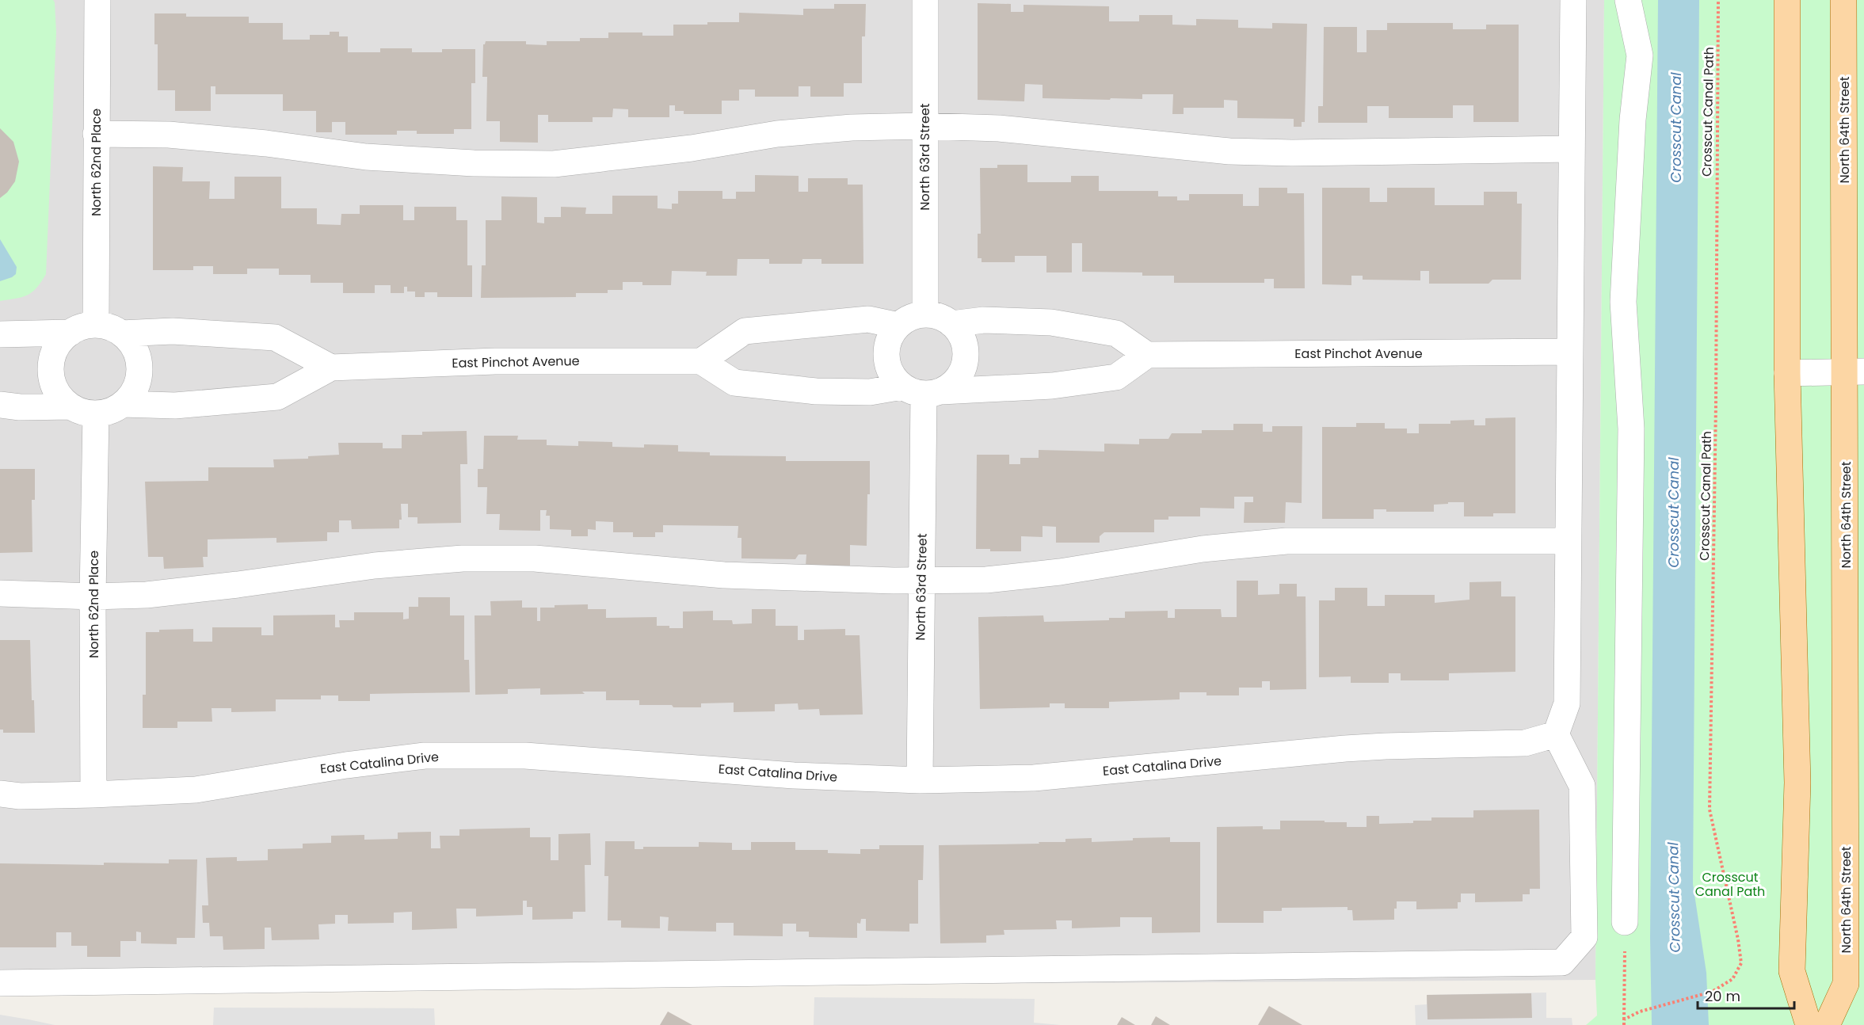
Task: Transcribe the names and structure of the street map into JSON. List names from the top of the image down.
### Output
{
  "streets": {
    "main road": ["North 64th Street"],
    "street": [
      "North 63rd Street",
      "North 62nd Place",
      "East Pinchot Avenue",
      "East Catalina Drive"
    ],
    "path": ["Crosscut Canal Path"]
  },
  "crossings": [
    ["North 63rd Street", "East Catalina Drive"],
    ["North 62nd Place", "East Pinchot Avenue"],
    ["North 62nd Place", "East Catalina Drive"]
  ],
  "water": ["Crosscut Canal"],
  "parks": ["Crosscut Canal Path"],
  "scale_bar": "20 m"
}
